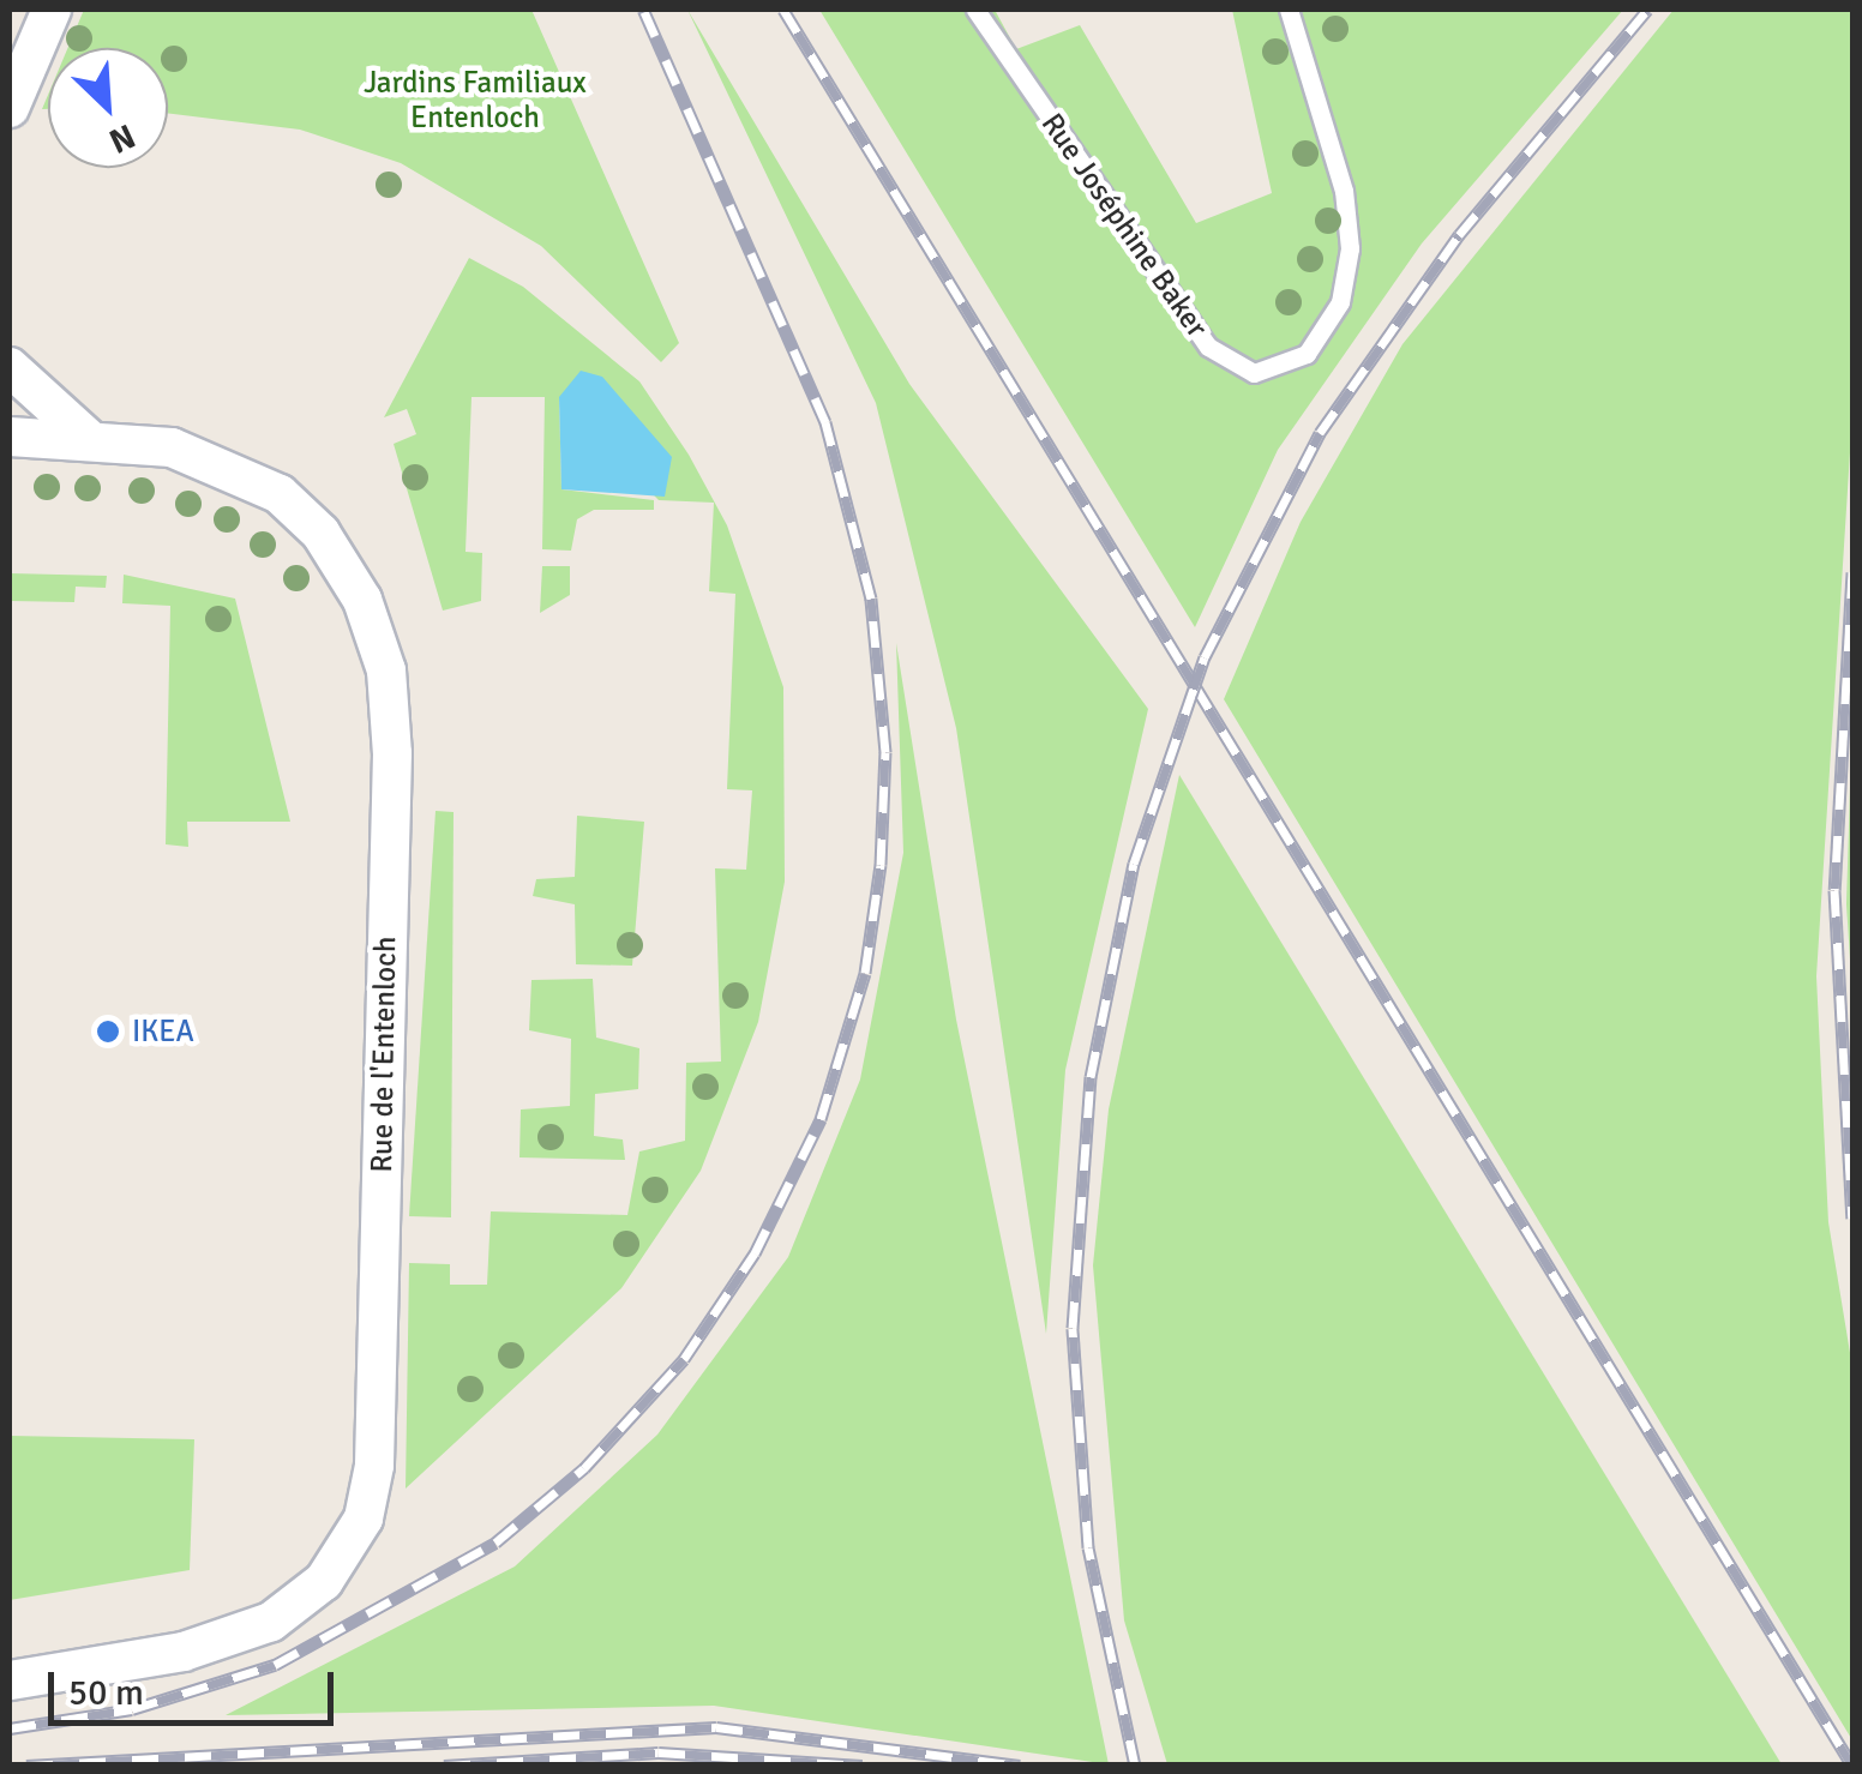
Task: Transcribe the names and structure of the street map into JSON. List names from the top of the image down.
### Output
{
  "streets": {
    "street": ["Rue de l'Entenloch"],
    "lane": ["Rue Joséphine Baker"]
  },
  "parks": ["Jardins Familiaux Entenloch"],
  "places": ["IKEA"],
  "scale_bar": "50 m",
  "north": "bottom right"
}
